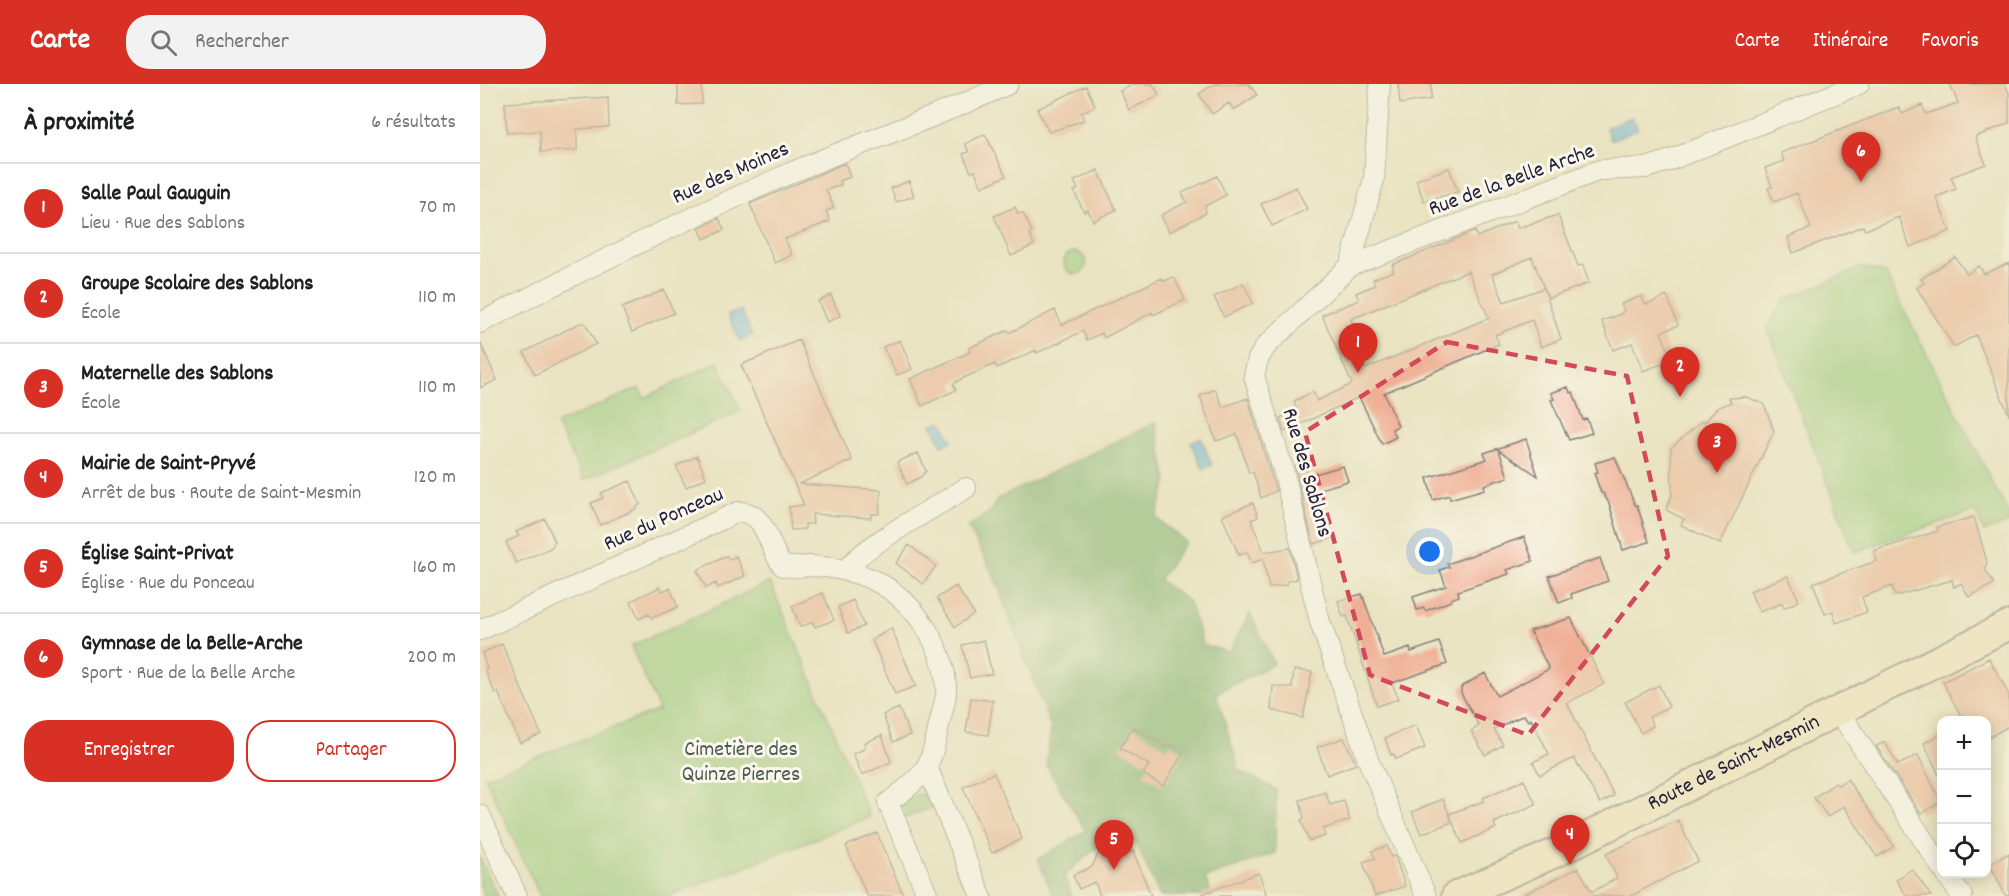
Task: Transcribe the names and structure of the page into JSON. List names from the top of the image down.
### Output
{
  "streets": {
    "main road": ["Route de Saint-Mesmin"],
    "street": [
      "Rue des Moines",
      "Rue de la Belle Arche",
      "Rue des Sablons",
      "Rue du Ponceau"
    ]
  },
  "crossings": [
    ["Rue de la Belle Arche", "Rue des Sablons"]
  ],
  "parks": ["Cimetière des Quinze Pierres"],
  "page": {
    "header": "Carte",
    "search": "Rechercher",
    "nav": ["Carte", "Itinéraire", "Favoris"],
    "heading": ["À proximité", "6 résultats"],
    "pins": [
      "6",
      "1",
      "2",
      "3",
      "4",
      "5"
    ],
    "list": [
      {
        "mark": "1",
        "name": "Salle Paul Gauguin",
        "note": "Lieu · Rue des Sablons",
        "value": "70 m"
      },
      {
        "mark": "2",
        "name": "Groupe Scolaire des Sablons",
        "note": "École",
        "value": "110 m"
      },
      {
        "mark": "3",
        "name": "Maternelle des Sablons",
        "note": "École",
        "value": "110 m"
      },
      {
        "mark": "4",
        "name": "Mairie de Saint-Pryvé",
        "note": "Arrêt de bus · Route de Saint-Mesmin",
        "value": "120 m"
      },
      {
        "mark": "5",
        "name": "Église Saint-Privat",
        "note": "Église · Rue du Ponceau",
        "value": "160 m"
      },
      {
        "mark": "6",
        "name": "Gymnase de la Belle-Arche",
        "note": "Sport · Rue de la Belle Arche",
        "value": "200 m"
      }
    ],
    "buttons": ["Enregistrer", "Partager"],
    "map_buttons": ["+", "−"]
  }
}
